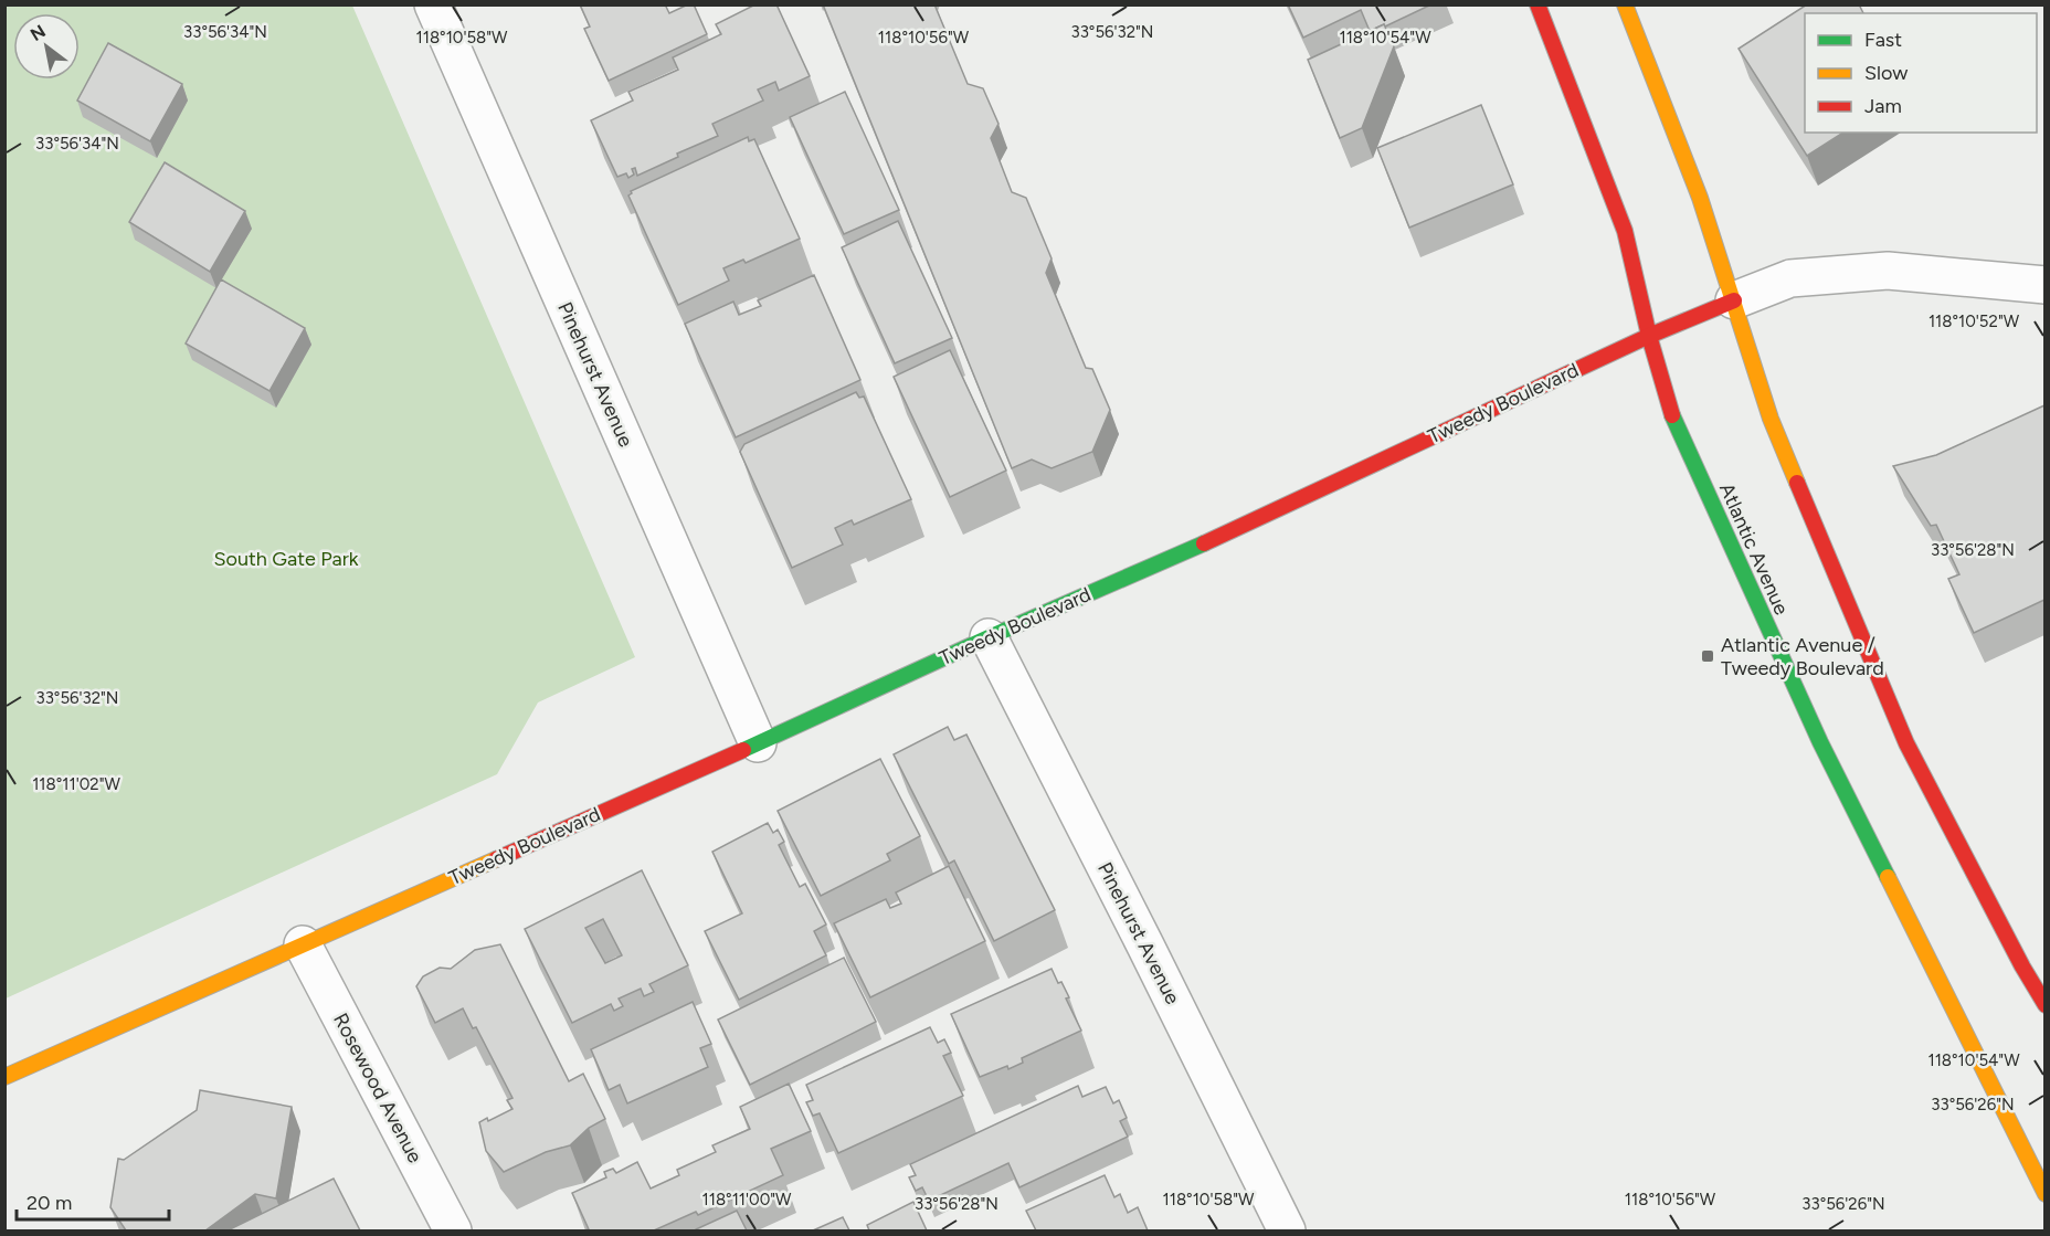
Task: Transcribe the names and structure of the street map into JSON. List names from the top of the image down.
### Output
{
  "streets": {
    "main road": ["Tweedy Boulevard", "Atlantic Avenue"],
    "street": ["Pinehurst Avenue", "Rosewood Avenue"]
  },
  "crossings": [
    ["Pinehurst Avenue", "Tweedy Boulevard"],
    ["Tweedy Boulevard", "Atlantic Avenue"],
    ["Tweedy Boulevard", "Rosewood Avenue"]
  ],
  "parks": ["South Gate Park"],
  "places": {
    "transit": ["Atlantic Avenue / Tweedy Boulevard"]
  },
  "legend": ["Fast", "Slow", "Jam"],
  "scale_bar": "20 m",
  "north": "top left",
  "coordinates": [
    "33°56'34\"N",
    "33°56'32\"N",
    "118°10'58\"W",
    "118°10'56\"W",
    "118°10'54\"W",
    "118°10'52\"W",
    "33°56'28\"N",
    "118°11'02\"W",
    "33°56'26\"N",
    "118°11'00\"W"
  ]
}
